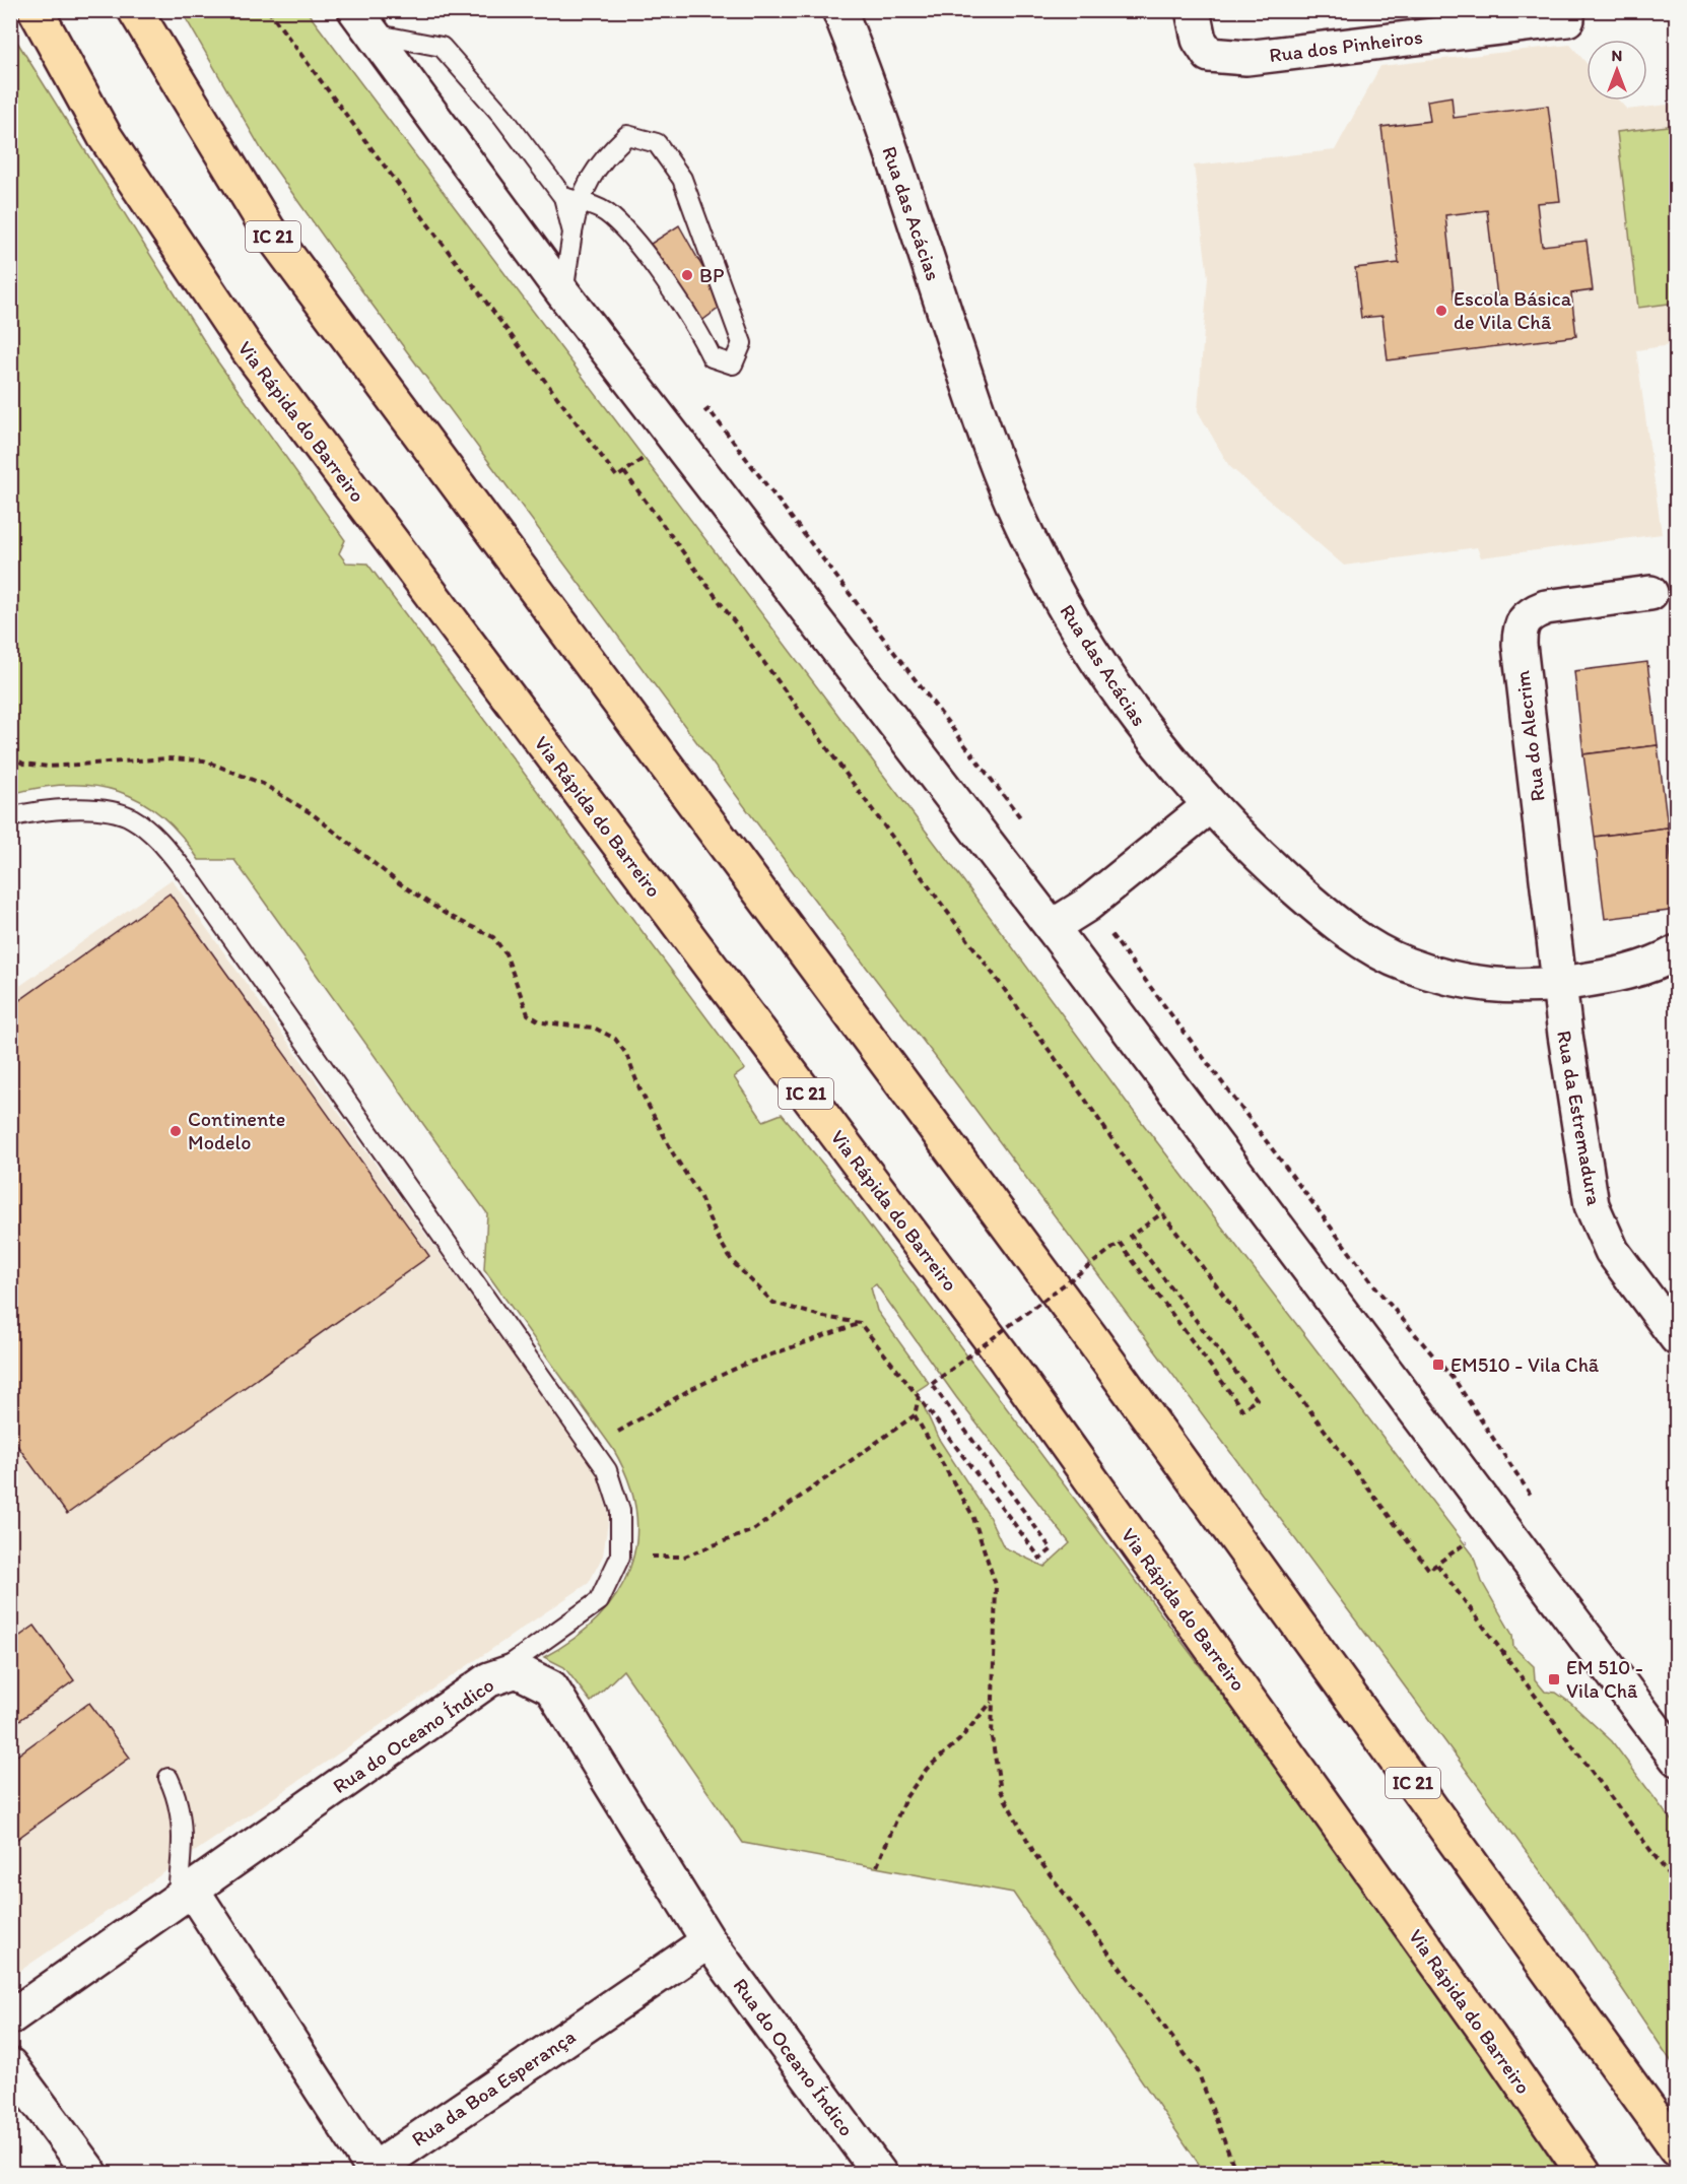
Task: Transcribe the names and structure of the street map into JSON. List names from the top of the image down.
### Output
{
  "streets": {
    "highway": ["IC 21", "Via Rápida do Barreiro"],
    "street": [
      "Rua dos Pinheiros",
      "Rua das Acácias",
      "Rua do Alecrim",
      "Rua da Estremadura",
      "Rua do Oceano Índico",
      "Rua da Boa Esperança"
    ]
  },
  "crossings": [
    ["Rua das Acácias", "Rua do Alecrim"],
    ["Rua das Acácias", "Rua da Estremadura"],
    ["Rua do Alecrim", "Rua da Estremadura"],
    ["Rua do Oceano Índico", "Rua da Boa Esperança"]
  ],
  "places": {
    "other": ["BP", "Escola Básica de Vila Chã", "Continente Modelo"],
    "transit": ["EM510 - Vila Chã", "EM 510 - Vila Chã"]
  },
  "north": "top"
}
